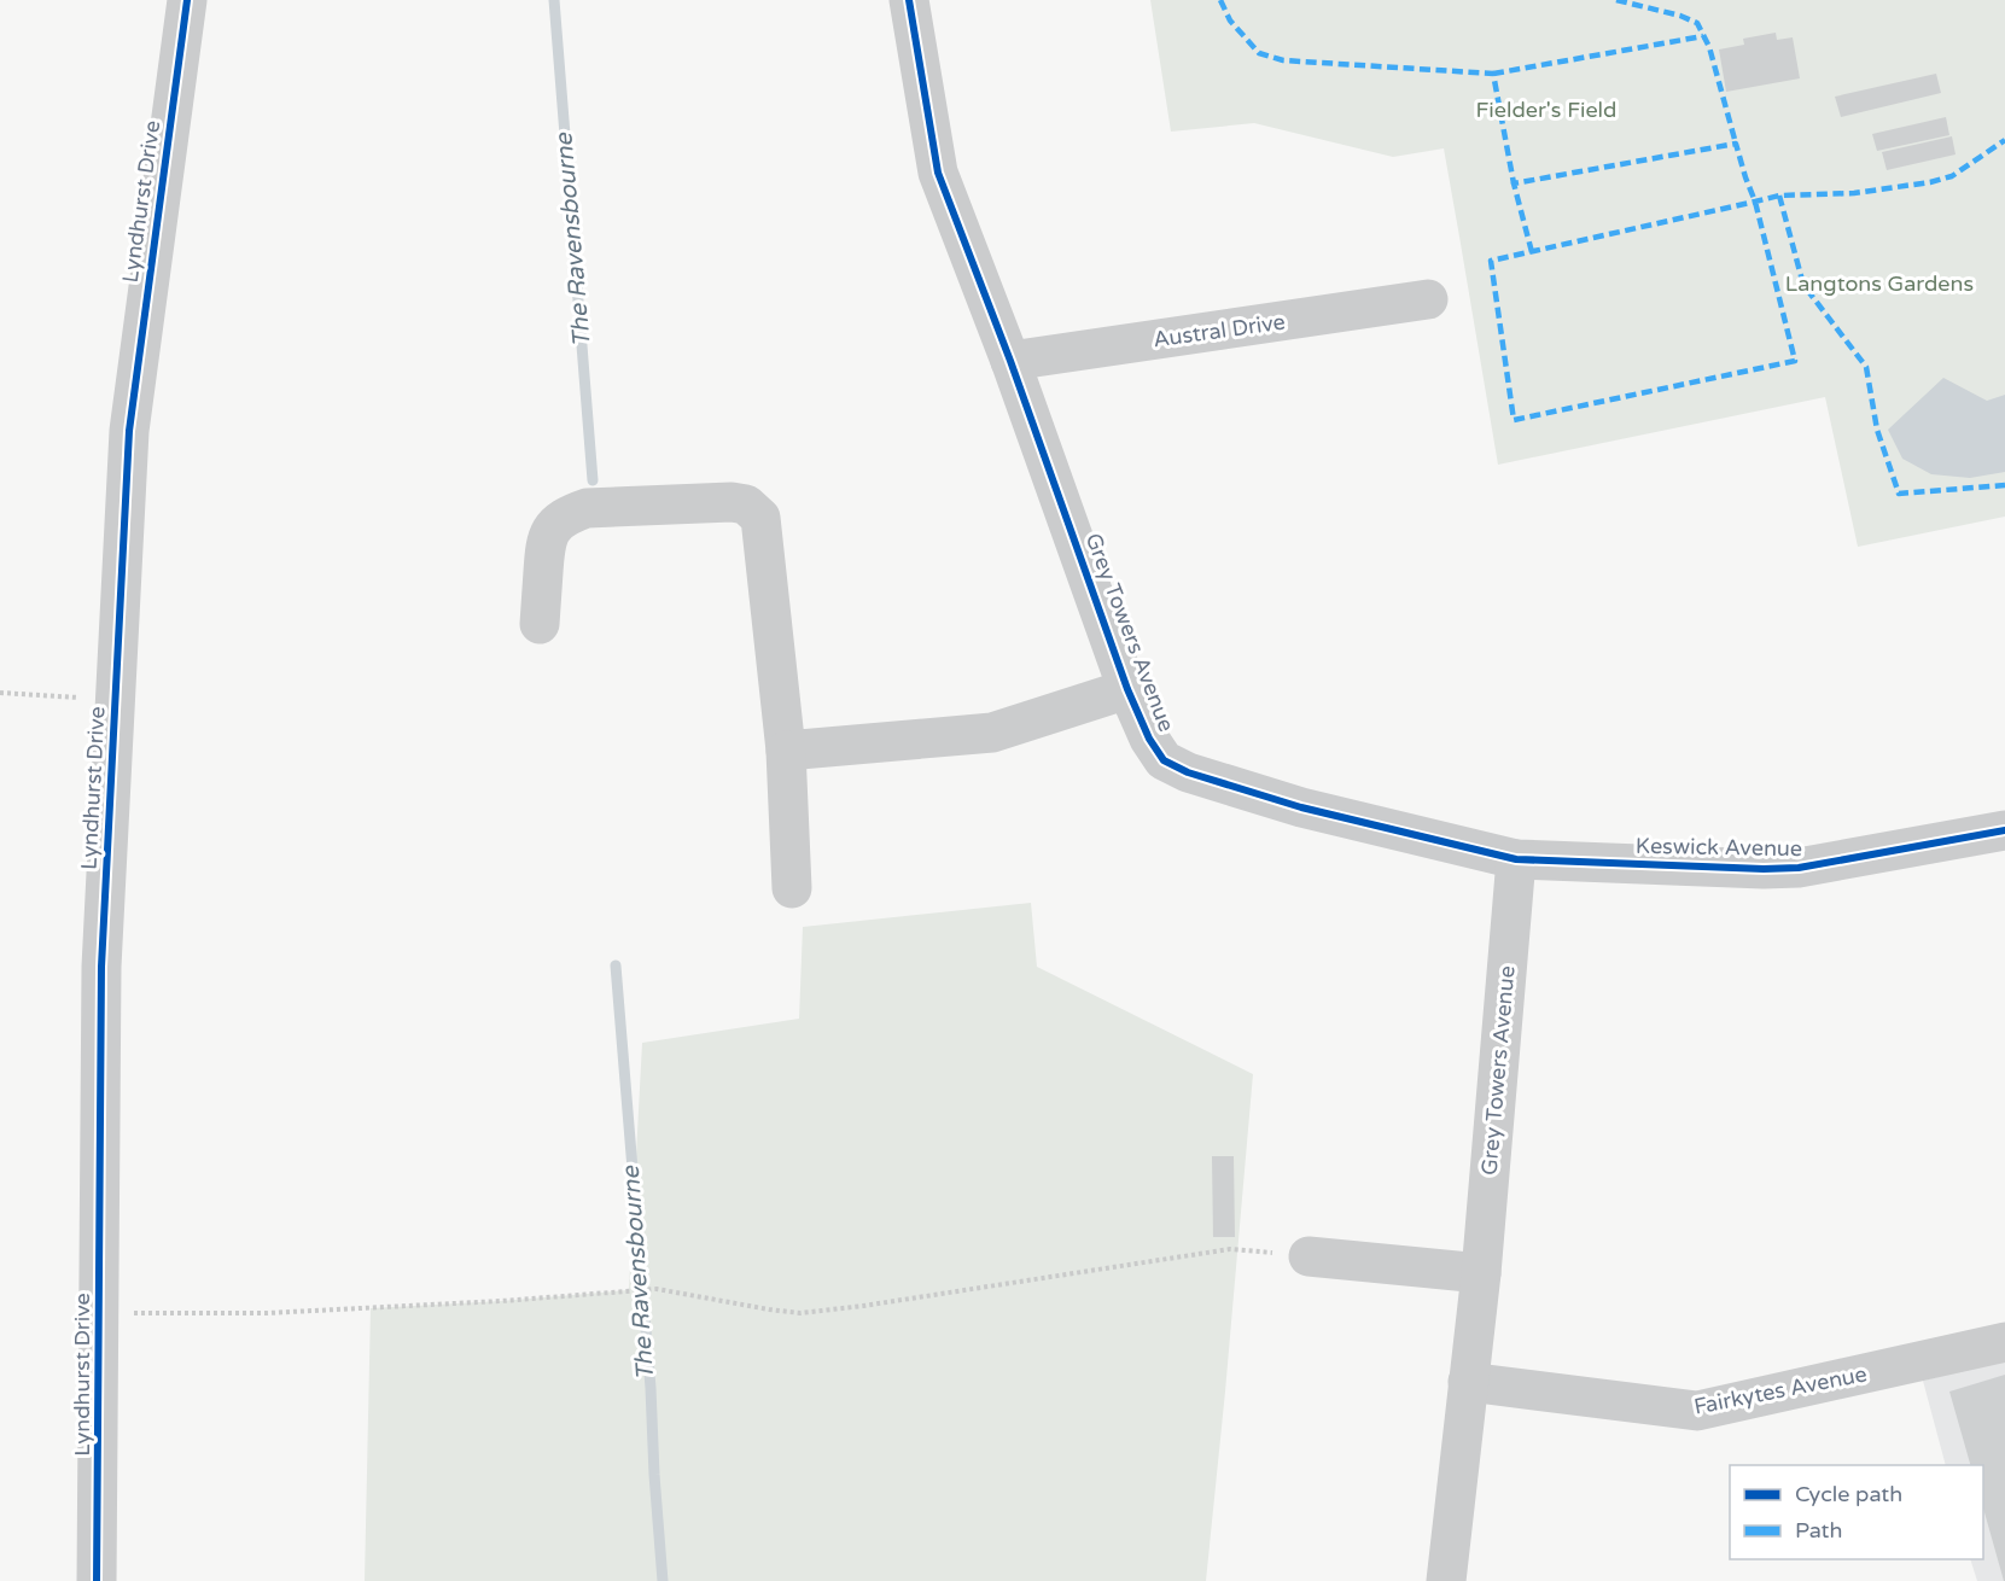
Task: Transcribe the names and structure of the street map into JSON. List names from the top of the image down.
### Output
{
  "streets": {
    "street": [
      "Lyndhurst Drive",
      "Austral Drive",
      "Grey Towers Avenue",
      "Keswick Avenue",
      "Fairkytes Avenue"
    ]
  },
  "crossings": [
    ["Austral Drive", "Grey Towers Avenue"],
    ["Grey Towers Avenue", "Keswick Avenue"],
    ["Grey Towers Avenue", "Fairkytes Avenue"]
  ],
  "water": ["The Ravensbourne"],
  "parks": ["Fielder's Field", "Langtons Gardens"],
  "legend": ["Cycle path", "Path"]
}
